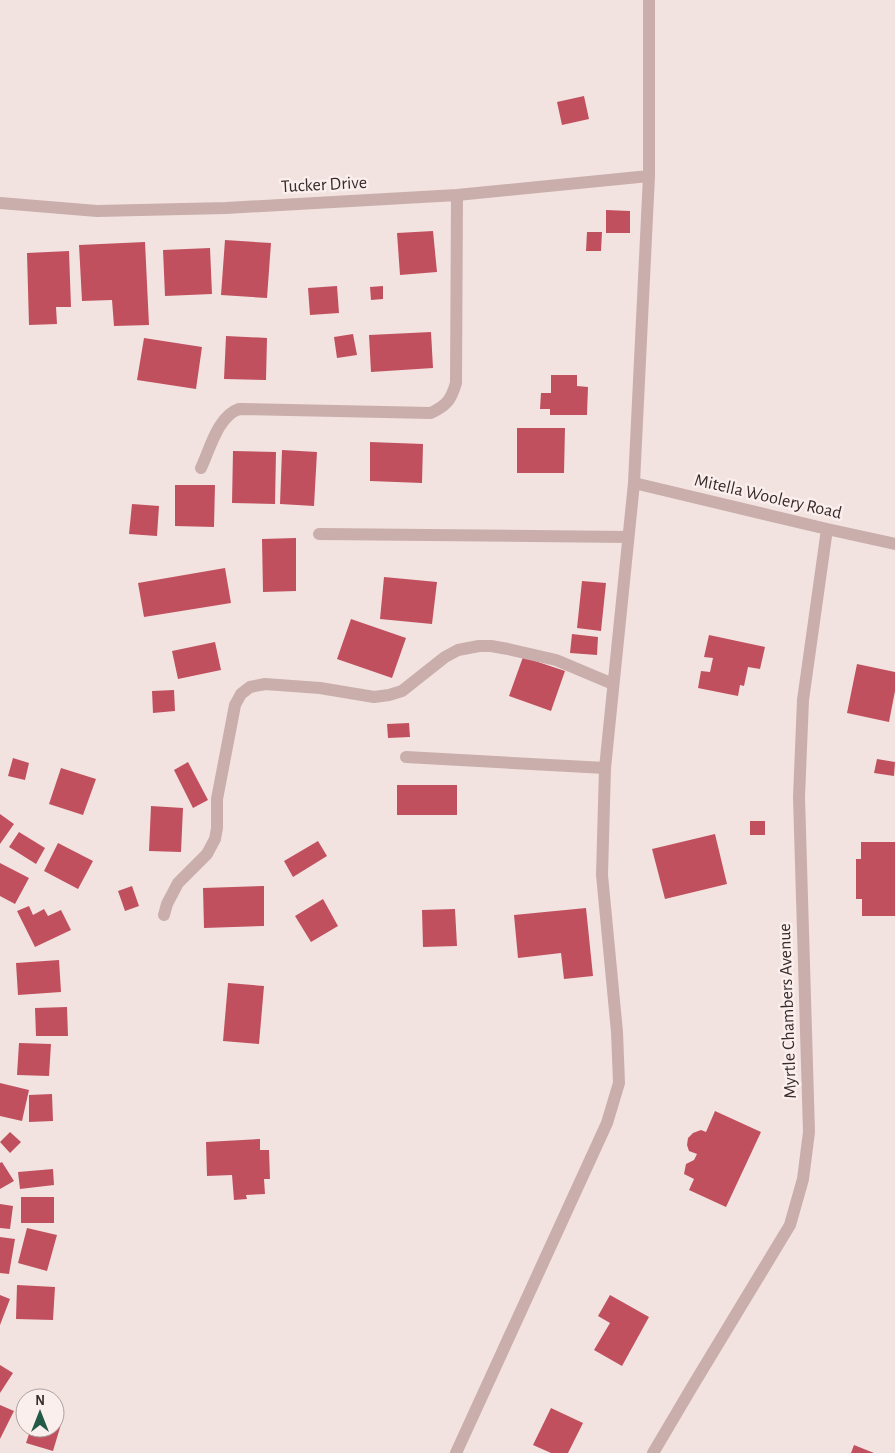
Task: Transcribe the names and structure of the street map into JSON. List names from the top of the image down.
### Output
{
  "streets": {
    "street": ["Tucker Drive", "Mitella Woolery Road", "Myrtle Chambers Avenue"]
  },
  "crossings": [
    ["Mitella Woolery Road", "Myrtle Chambers Avenue"]
  ],
  "north": "top"
}
